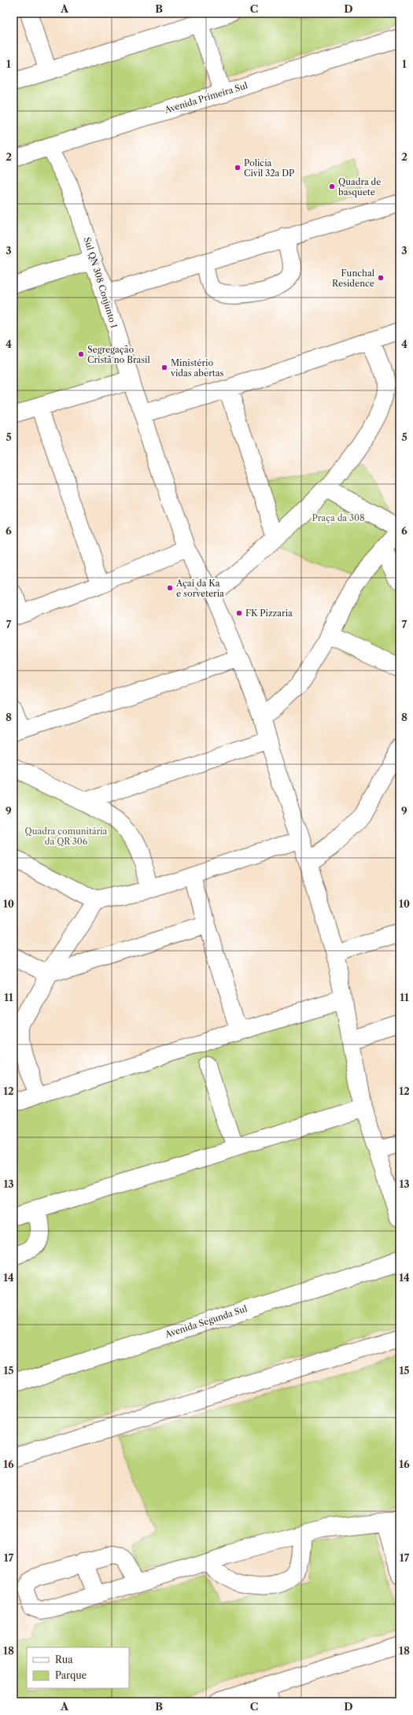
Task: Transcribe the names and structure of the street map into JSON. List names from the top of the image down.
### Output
{
  "streets": {
    "street": ["Avenida Primeira Sul", "Sul QN 308 Conjunto 1", "Avenida Segunda Sul"]
  },
  "crossings": [
    ["Avenida Primeira Sul", "Sul QN 308 Conjunto 1"]
  ],
  "parks": ["Praça da 308", "Quadra comunitária da QR 306"],
  "places": [
    "Policia Civil 32a DP",
    "Quadra de basquete",
    "Funchal Residence",
    "Segregação Cristã no Brasil",
    "Ministério vidas abertas",
    "Açai da Ka e sorveteria",
    "FK Pizzaria"
  ],
  "legend": ["Rua", "Parque"],
  "grid": {
    "columns": [
      "A",
      "B",
      "C",
      "D"
    ],
    "rows": [
      "1",
      "2",
      "3",
      "4",
      "5",
      "6",
      "7",
      "8",
      "9",
      "10",
      "11",
      "12",
      "13",
      "14",
      "15",
      "16",
      "17",
      "18"
    ]
  }
}
